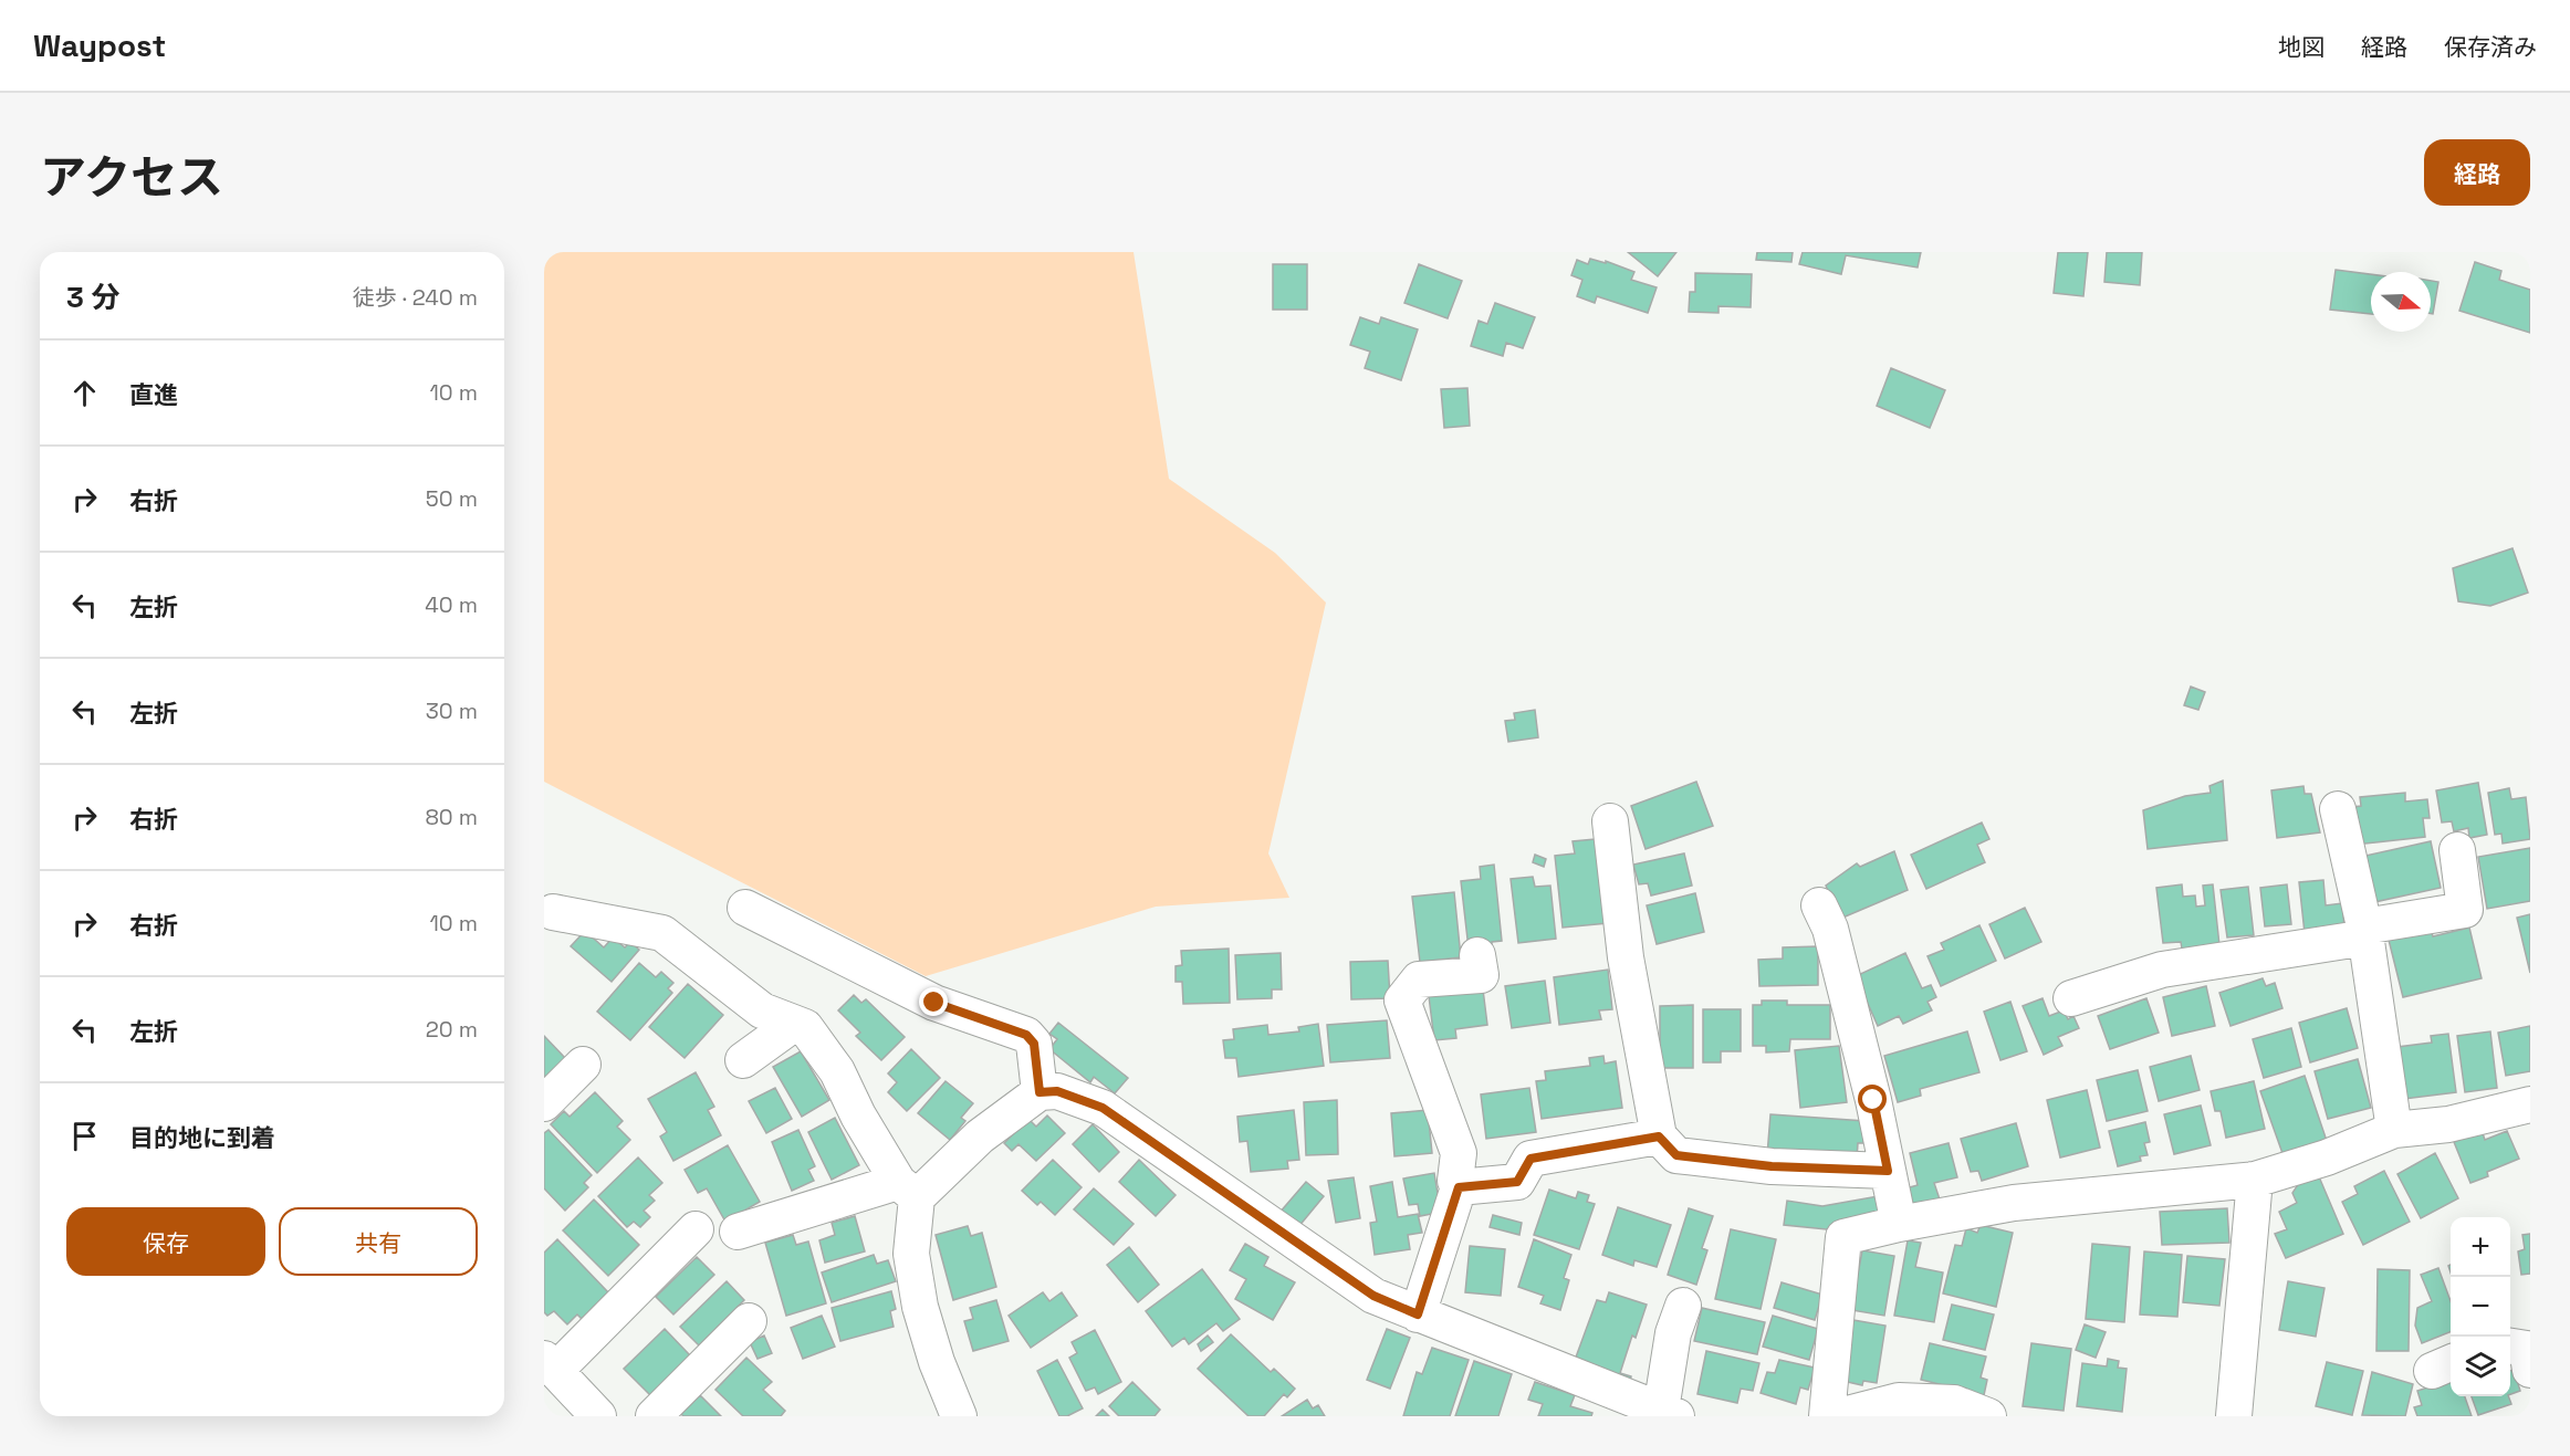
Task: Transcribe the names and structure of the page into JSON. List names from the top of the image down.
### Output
{
  "north": "right",
  "page": {
    "header": "Waypost",
    "nav": ["地図", "経路", "保存済み"],
    "title": "アクセス",
    "buttons": [
      "経路",
      ["保存", "共有"]
    ],
    "heading": ["3 分", "徒歩 · 240 m"],
    "list": [
      ["直進", "10 m"],
      ["右折", "50 m"],
      ["左折", "40 m"],
      ["左折", "30 m"],
      ["右折", "80 m"],
      ["右折", "10 m"],
      ["左折", "20 m"],
      "目的地に到着"
    ],
    "map_buttons": ["+", "−"]
  }
}
